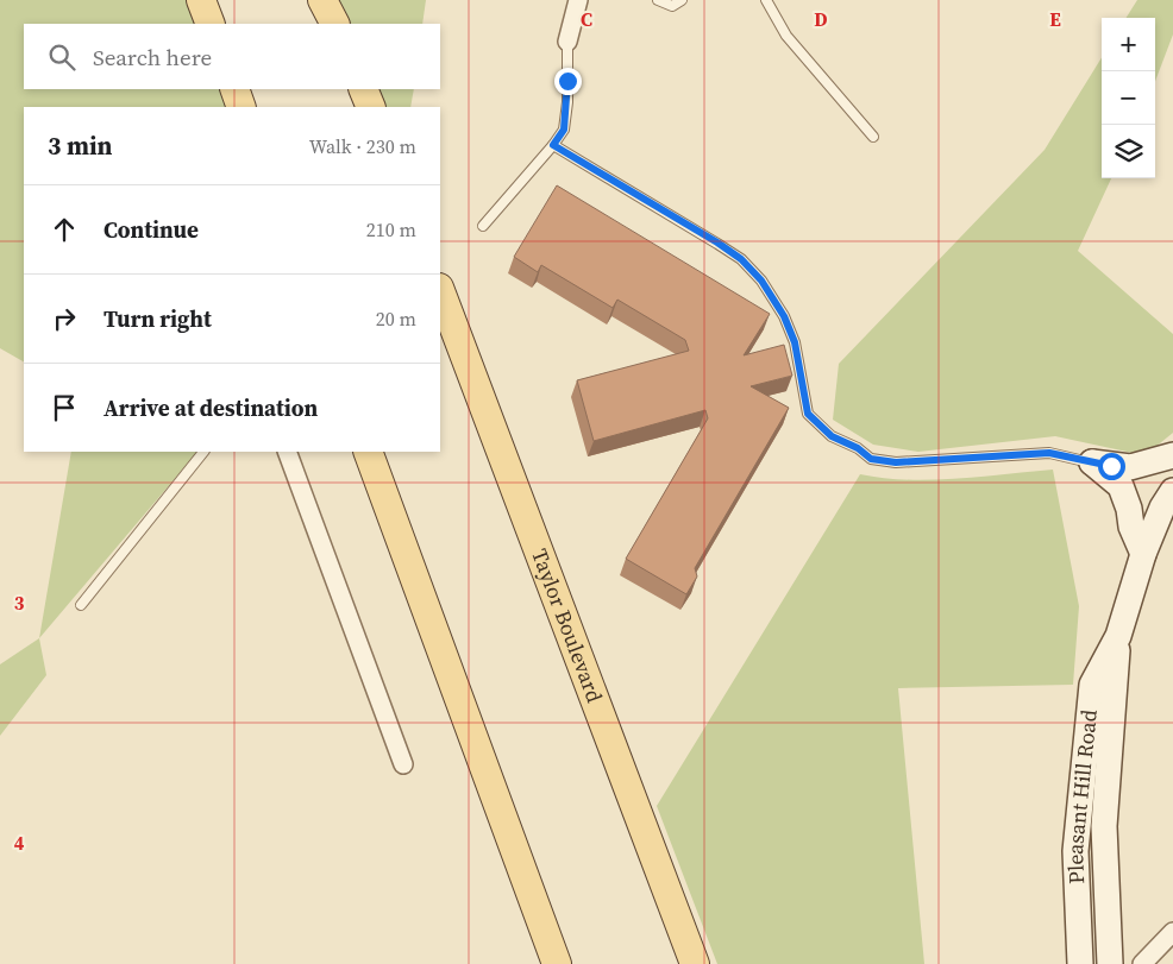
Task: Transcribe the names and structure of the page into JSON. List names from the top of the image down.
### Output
{
  "streets": {
    "main road": ["Taylor Boulevard", "Pleasant Hill Road"]
  },
  "page": {
    "map_buttons": ["+", "−"],
    "search": "Search here",
    "heading": ["3 min", "Walk · 230 m"],
    "list": [
      ["Continue", "210 m"],
      ["Turn right", "20 m"],
      "Arrive at destination"
    ]
  },
  "grid": {
    "columns": ["C", "D", "E"],
    "rows": ["3", "4"]
  }
}
